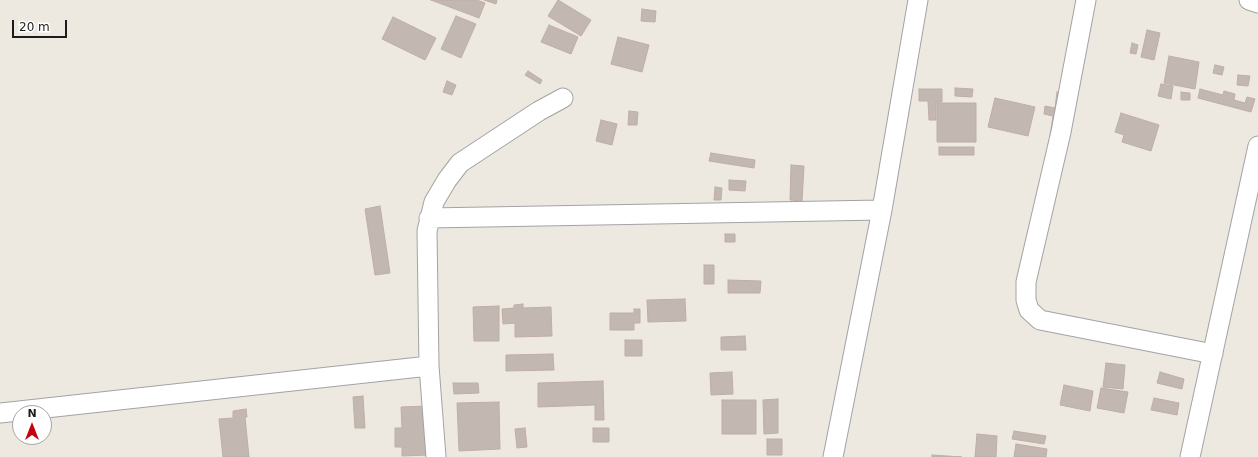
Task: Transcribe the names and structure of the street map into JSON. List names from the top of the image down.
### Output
{
  "scale_bar": "20 m",
  "north": "top"
}
